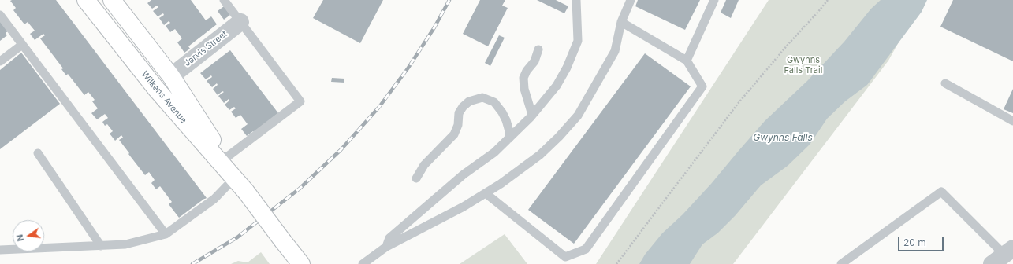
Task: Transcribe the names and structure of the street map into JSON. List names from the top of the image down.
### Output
{
  "streets": {
    "main road": ["Wilkens Avenue"],
    "street": ["Jarvis Street"]
  },
  "crossings": [
    ["Jarvis Street", "Wilkens Avenue"]
  ],
  "water": ["Gwynns Falls"],
  "parks": ["Gwynns Falls Trail"],
  "scale_bar": "20 m",
  "north": "left"
}
